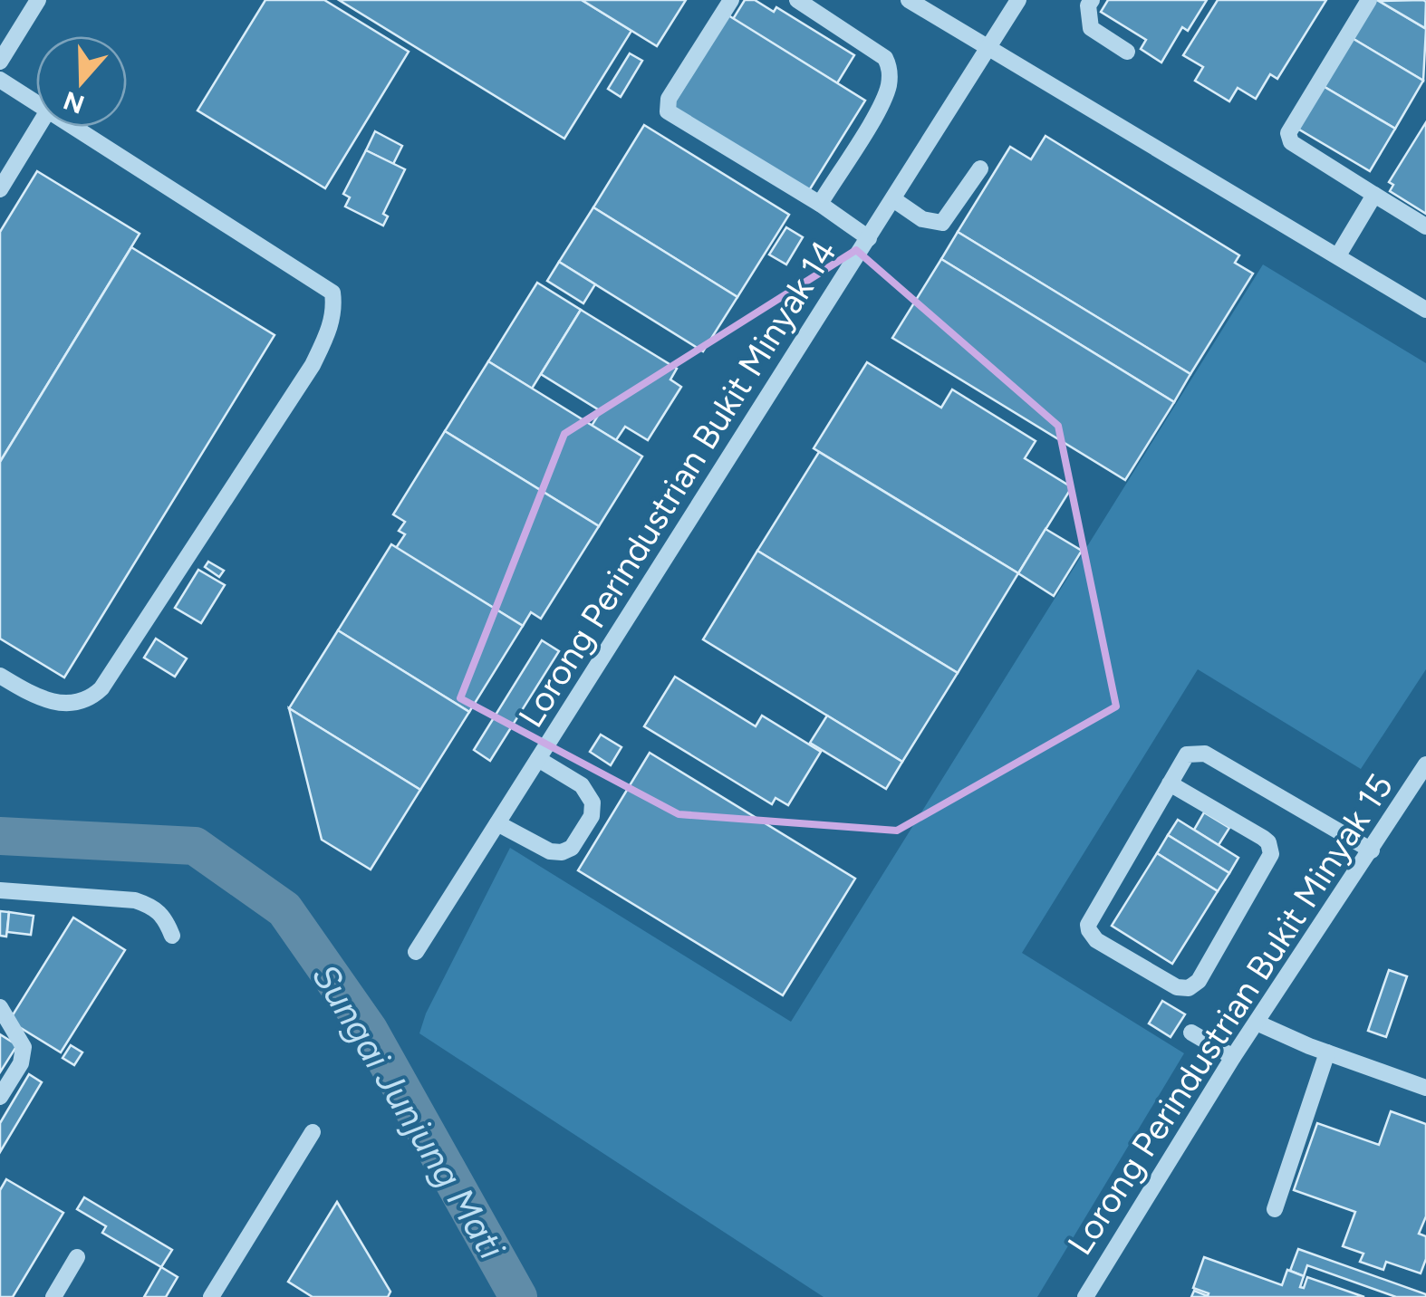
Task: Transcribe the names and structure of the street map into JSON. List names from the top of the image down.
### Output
{
  "streets": {
    "street": ["Lorong Perindustrian Bukit Minyak 14", "Lorong Perindustrian Bukit Minyak 15"]
  },
  "water": ["Sungai Junjung Mati"],
  "north": "bottom"
}
